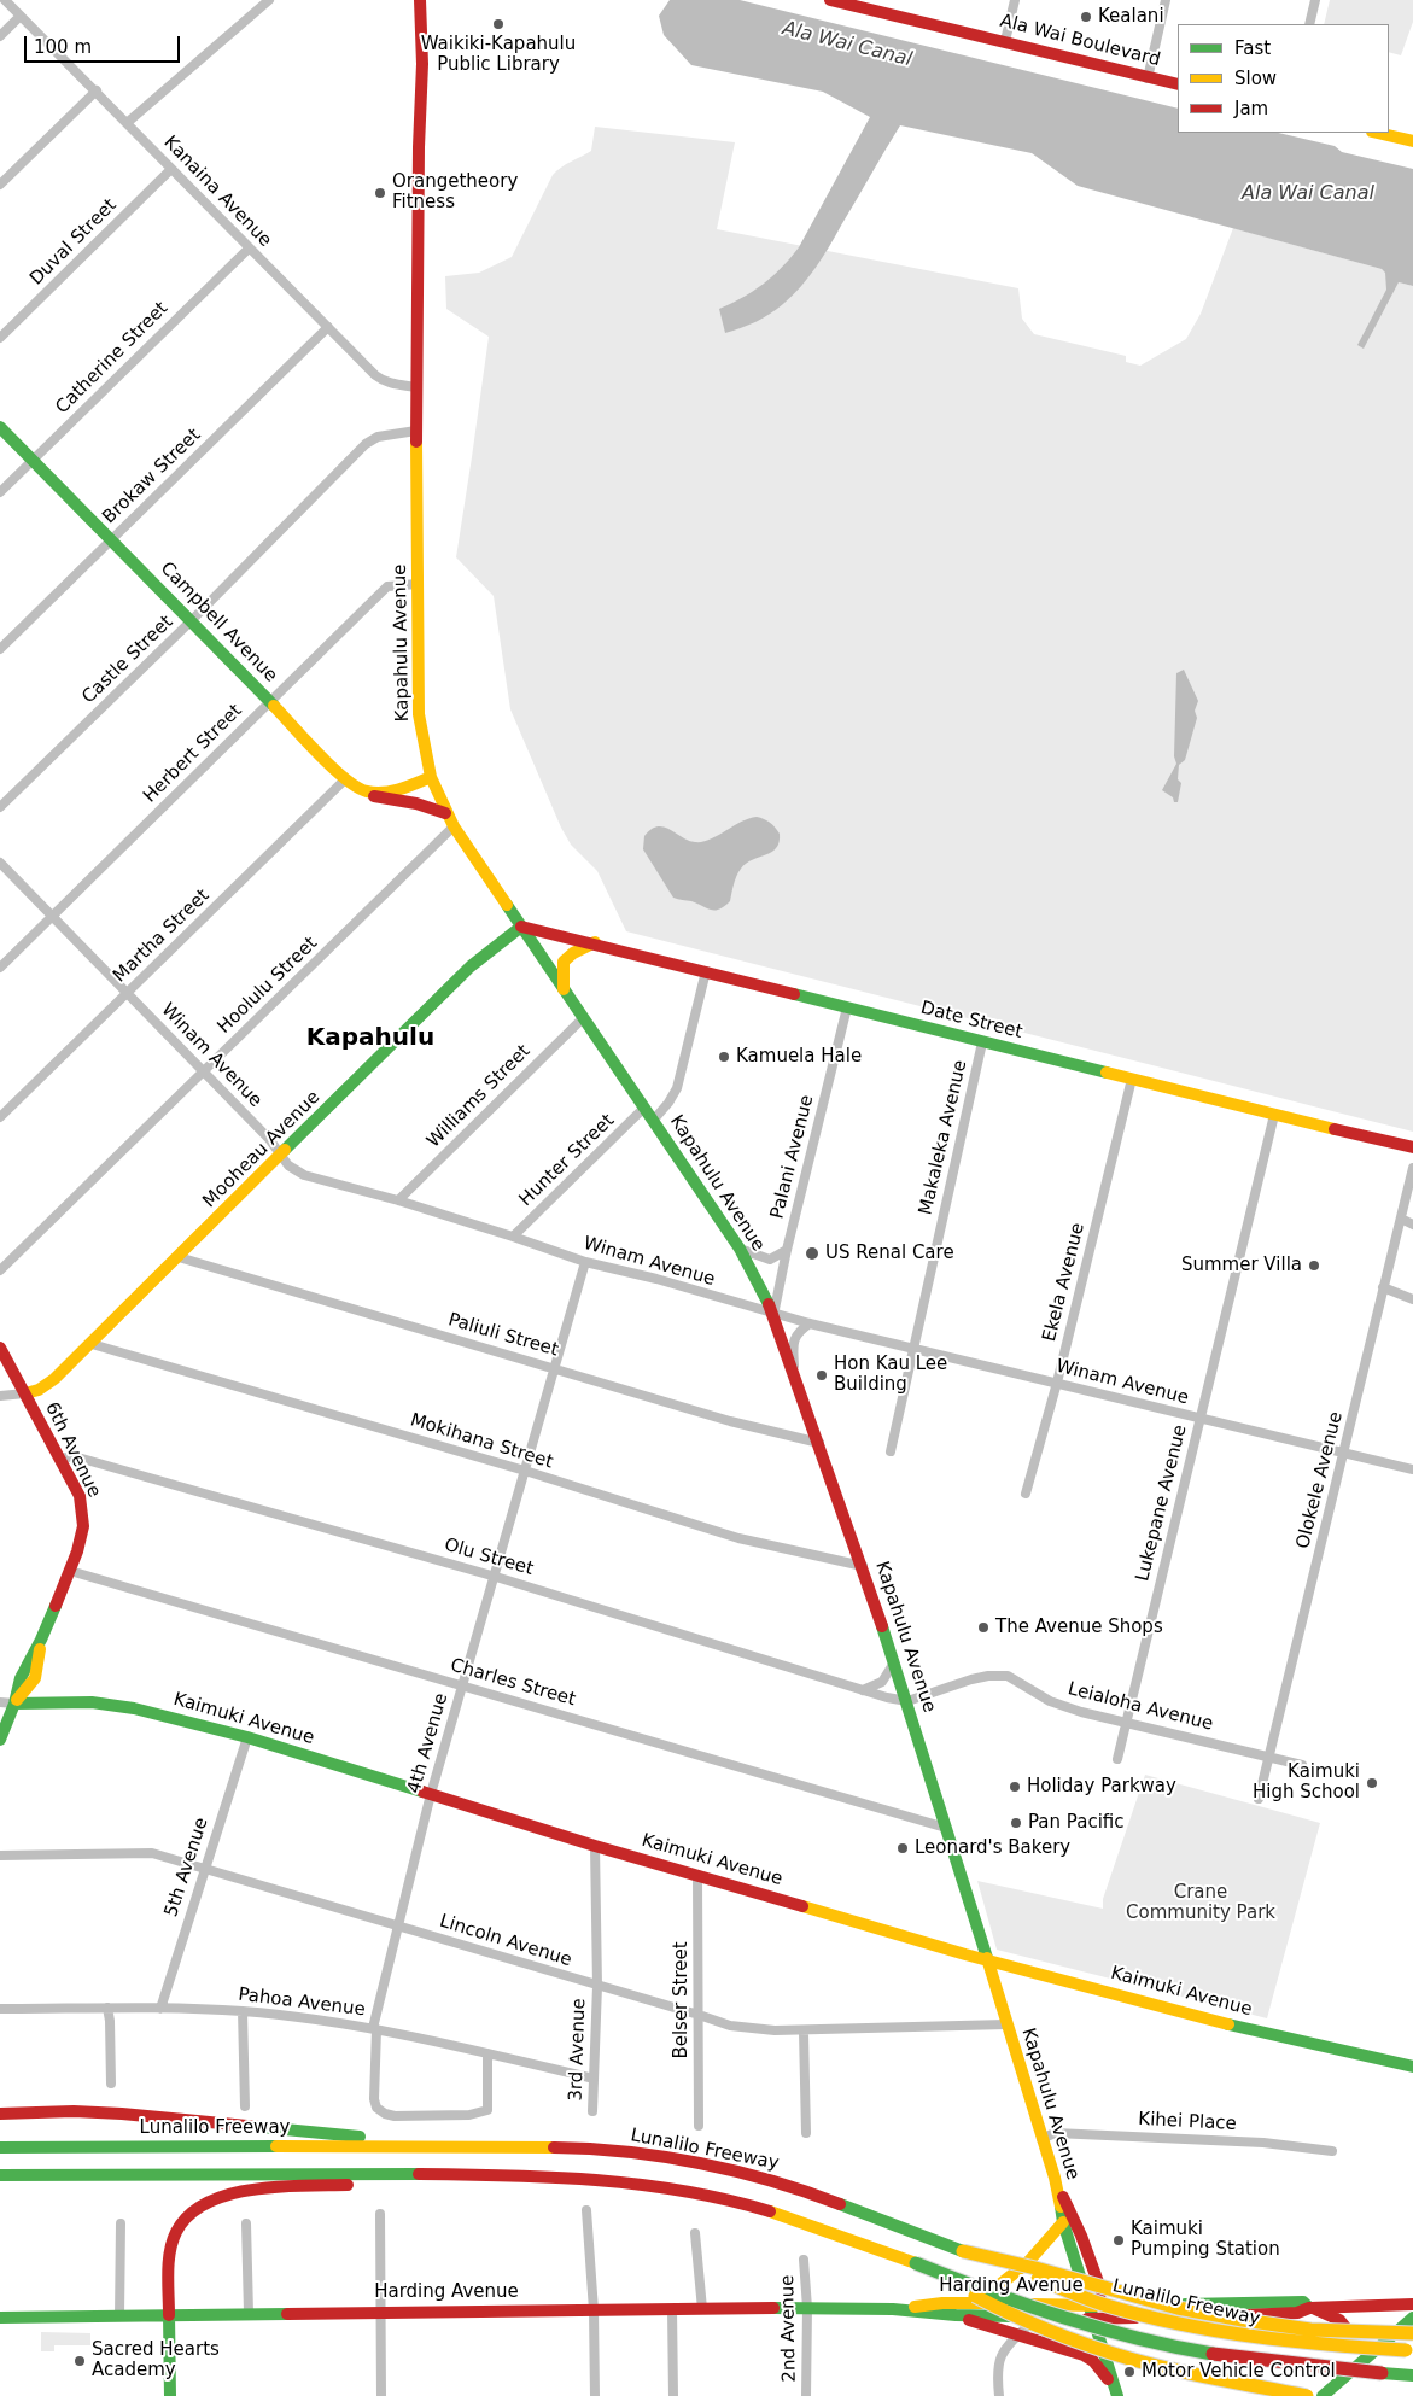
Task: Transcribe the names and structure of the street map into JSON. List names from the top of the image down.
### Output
{
  "streets": {
    "main road": [
      "Ala Wai Boulevard",
      "Campbell Avenue",
      "Kapahulu Avenue",
      "Date Street",
      "Mooheau Avenue",
      "6th Avenue",
      "Kaimuki Avenue",
      "Lunalilo Freeway",
      "Harding Avenue"
    ],
    "street": [
      "Kanaina Avenue",
      "Duval Street",
      "Catherine Street",
      "Brokaw Street",
      "Castle Street",
      "Herbert Street",
      "Martha Street",
      "Hoolulu Street",
      "Winam Avenue",
      "Williams Street",
      "Makaleka Avenue",
      "Palani Avenue",
      "Hunter Street",
      "Ekela Avenue",
      "Paliuli Street",
      "Mokihana Street",
      "Olokele Avenue",
      "Lukepane Avenue",
      "Olu Street",
      "Charles Street",
      "Leialoha Avenue",
      "4th Avenue",
      "5th Avenue",
      "Lincoln Avenue",
      "Belser Street",
      "Pahoa Avenue",
      "3rd Avenue",
      "Kihei Place",
      "2nd Avenue"
    ]
  },
  "crossings": [
    ["Kanaina Avenue", "Duval Street"],
    ["Kanaina Avenue", "Catherine Street"],
    ["Kanaina Avenue", "Brokaw Street"],
    ["Kanaina Avenue", "Kapahulu Avenue"],
    ["Catherine Street", "Campbell Avenue"],
    ["Brokaw Street", "Campbell Avenue"],
    ["Campbell Avenue", "Kapahulu Avenue"],
    ["Campbell Avenue", "Castle Street"],
    ["Campbell Avenue", "Herbert Street"],
    ["Campbell Avenue", "Martha Street"],
    ["Kapahulu Avenue", "Castle Street"],
    ["Kapahulu Avenue", "Herbert Street"],
    ["Kapahulu Avenue", "Hoolulu Street"],
    ["Kapahulu Avenue", "Date Street"],
    ["Kapahulu Avenue", "Winam Avenue"],
    ["Kapahulu Avenue", "Williams Street"],
    ["Kapahulu Avenue", "Mooheau Avenue"],
    ["Kapahulu Avenue", "Palani Avenue"],
    ["Kapahulu Avenue", "Hunter Street"],
    ["Kapahulu Avenue", "Paliuli Street"],
    ["Kapahulu Avenue", "Mokihana Street"],
    ["Kapahulu Avenue", "Olu Street"],
    ["Kapahulu Avenue", "Charles Street"],
    ["Kapahulu Avenue", "Leialoha Avenue"],
    ["Kapahulu Avenue", "Kaimuki Avenue"],
    ["Kapahulu Avenue", "Lincoln Avenue"],
    ["Kapahulu Avenue", "Kihei Place"],
    ["Kapahulu Avenue", "Harding Avenue"],
    ["Herbert Street", "Winam Avenue"],
    ["Martha Street", "Winam Avenue"],
    ["Hoolulu Street", "Winam Avenue"],
    ["Date Street", "Makaleka Avenue"],
    ["Date Street", "Mooheau Avenue"],
    ["Date Street", "Palani Avenue"],
    ["Date Street", "Ekela Avenue"],
    ["Date Street", "Lukepane Avenue"],
    ["Winam Avenue", "Williams Street"],
    ["Winam Avenue", "Makaleka Avenue"],
    ["Winam Avenue", "Mooheau Avenue"],
    ["Winam Avenue", "Palani Avenue"],
    ["Winam Avenue", "Hunter Street"],
    ["Winam Avenue", "Ekela Avenue"],
    ["Winam Avenue", "Olokele Avenue"],
    ["Winam Avenue", "Lukepane Avenue"],
    ["Winam Avenue", "4th Avenue"],
    ["Mooheau Avenue", "Paliuli Street"],
    ["Mooheau Avenue", "Mokihana Street"],
    ["Mooheau Avenue", "6th Avenue"],
    ["Paliuli Street", "4th Avenue"],
    ["Mokihana Street", "4th Avenue"],
    ["6th Avenue", "Olu Street"],
    ["6th Avenue", "Charles Street"],
    ["6th Avenue", "Kaimuki Avenue"],
    ["Olokele Avenue", "Leialoha Avenue"],
    ["Lukepane Avenue", "Leialoha Avenue"],
    ["Olu Street", "Leialoha Avenue"],
    ["Olu Street", "4th Avenue"],
    ["Charles Street", "4th Avenue"],
    ["Kaimuki Avenue", "4th Avenue"],
    ["Kaimuki Avenue", "5th Avenue"],
    ["Kaimuki Avenue", "Belser Street"],
    ["Kaimuki Avenue", "3rd Avenue"],
    ["4th Avenue", "Lincoln Avenue"],
    ["4th Avenue", "Pahoa Avenue"],
    ["5th Avenue", "Lincoln Avenue"],
    ["5th Avenue", "Pahoa Avenue"],
    ["Lincoln Avenue", "Belser Street"],
    ["Lincoln Avenue", "3rd Avenue"],
    ["Pahoa Avenue", "3rd Avenue"],
    ["Harding Avenue", "2nd Avenue"]
  ],
  "districts": ["Kapahulu"],
  "water": ["Ala Wai Canal"],
  "parks": ["Crane Community Park"],
  "places": [
    "Kealani",
    "Waikiki-Kapahulu Public Library",
    "Orangetheory Fitness",
    "Kamuela Hale",
    "US Renal Care",
    "Summer Villa",
    "Hon Kau Lee Building",
    "The Avenue Shops",
    "Kaimuki High School",
    "Holiday Parkway",
    "Pan Pacific",
    "Leonard's Bakery",
    "Kaimuki Pumping Station",
    "Sacred Hearts Academy",
    "Motor Vehicle Control"
  ],
  "legend": ["Fast", "Slow", "Jam"],
  "scale_bar": "100 m"
}
